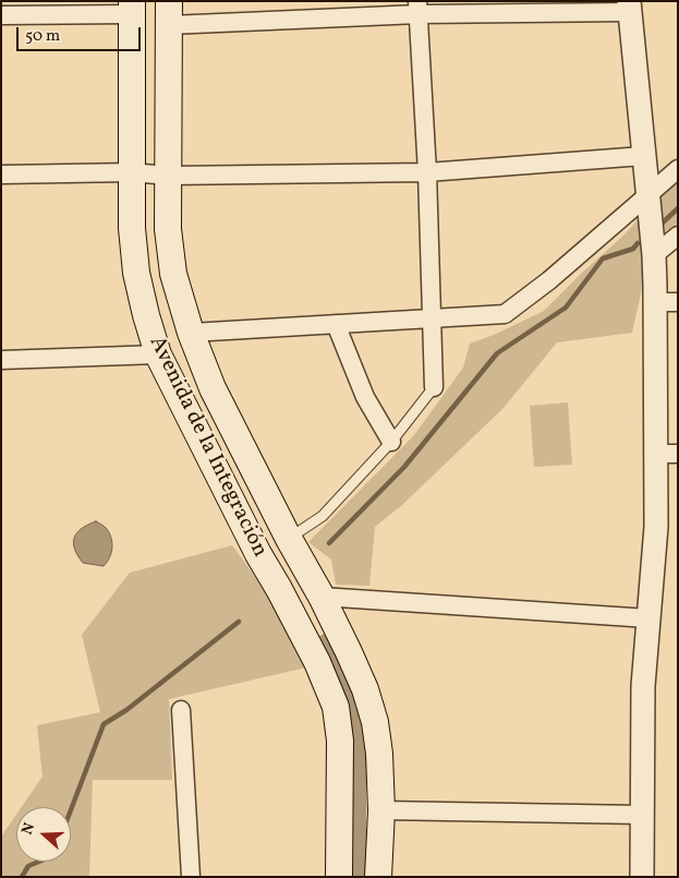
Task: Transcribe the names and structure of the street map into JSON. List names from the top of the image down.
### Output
{
  "streets": {
    "main road": ["Avenida de la Integración"]
  },
  "scale_bar": "50 m",
  "north": "left"
}
